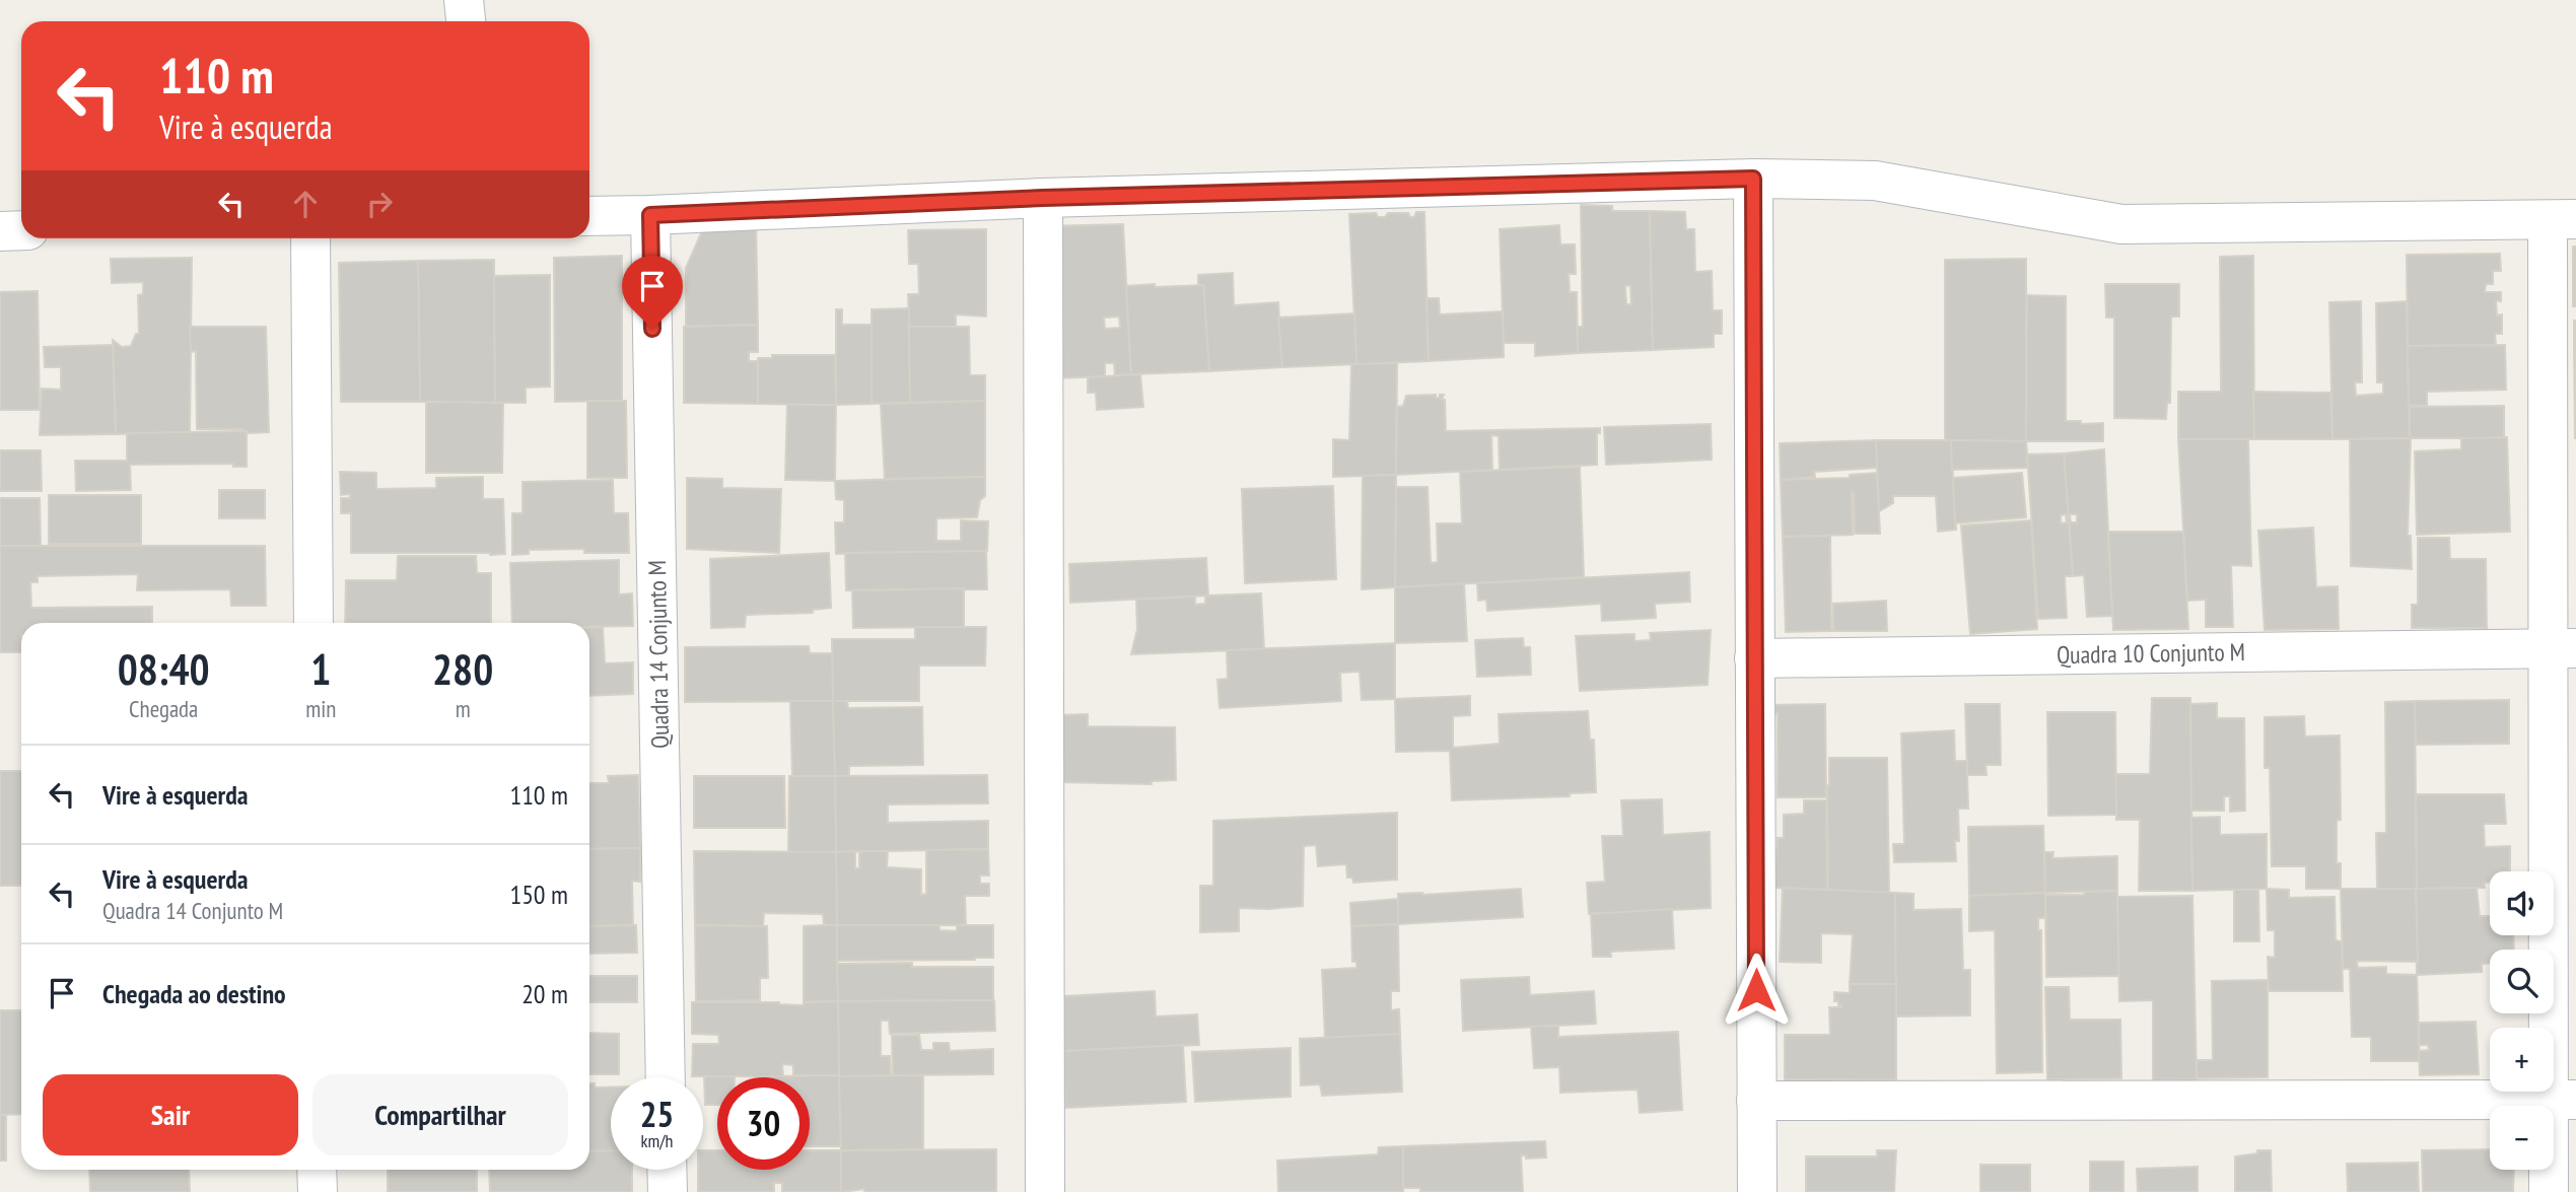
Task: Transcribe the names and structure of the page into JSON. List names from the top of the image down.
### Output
{
  "streets": {
    "street": ["Quadra 10 Conjunto M", "Quadra 14 Conjunto M"]
  },
  "page": {
    "turn": ["110 m", "Vire à esquerda"],
    "eta": [
      "08:40",
      "Chegada",
      "1",
      "min",
      "280",
      "m"
    ],
    "list": [
      {
        "name": "Vire à esquerda",
        "value": "110 m"
      },
      {
        "name": "Vire à esquerda",
        "note": "Quadra 14 Conjunto M",
        "value": "150 m"
      },
      {
        "name": "Chegada ao destino",
        "value": "20 m"
      }
    ],
    "map_buttons": ["+", "−"],
    "buttons": ["Sair", "Compartilhar"],
    "speed": "25 km/h",
    "limit": "30"
  }
}
